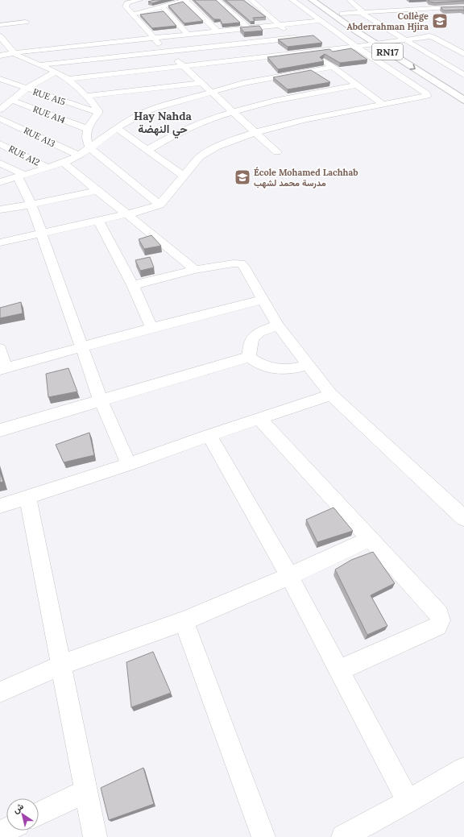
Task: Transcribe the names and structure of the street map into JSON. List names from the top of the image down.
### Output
{
  "streets": {
    "highway": ["RN17"],
    "street": [
      "RUE A15",
      "RUE A14",
      "RUE A13",
      "RUE A12"
    ]
  },
  "districts": ["Hay Nahda حي النهضة"],
  "places": {
    "school or university": ["Collège Abderrahman Hjira", "École Mohamed Lachhab مدرسة محمد لشهب"]
  },
  "north": "top left"
}
